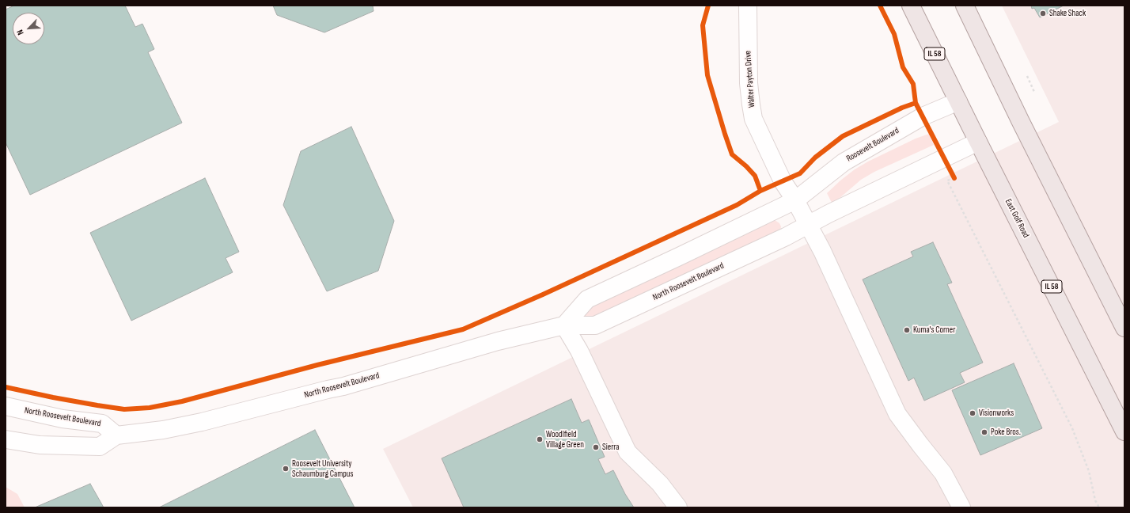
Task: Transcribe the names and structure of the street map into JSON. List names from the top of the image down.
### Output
{
  "streets": {
    "main road": ["IL 58", "East Golf Road"],
    "street": ["Walter Payton Drive", "Roosevelt Boulevard", "North Roosevelt Boulevard"]
  },
  "crossings": [
    ["Walter Payton Drive", "Roosevelt Boulevard"],
    ["Walter Payton Drive", "North Roosevelt Boulevard"],
    ["Roosevelt Boulevard", "East Golf Road"]
  ],
  "places": [
    "Shake Shack",
    "Kuma's Corner",
    "Visionworks",
    "Poke Bros.",
    "Woodlfield Village Green",
    "Sierra",
    "Roosevelt University Schaumburg Campus"
  ],
  "north": "bottom left"
}
